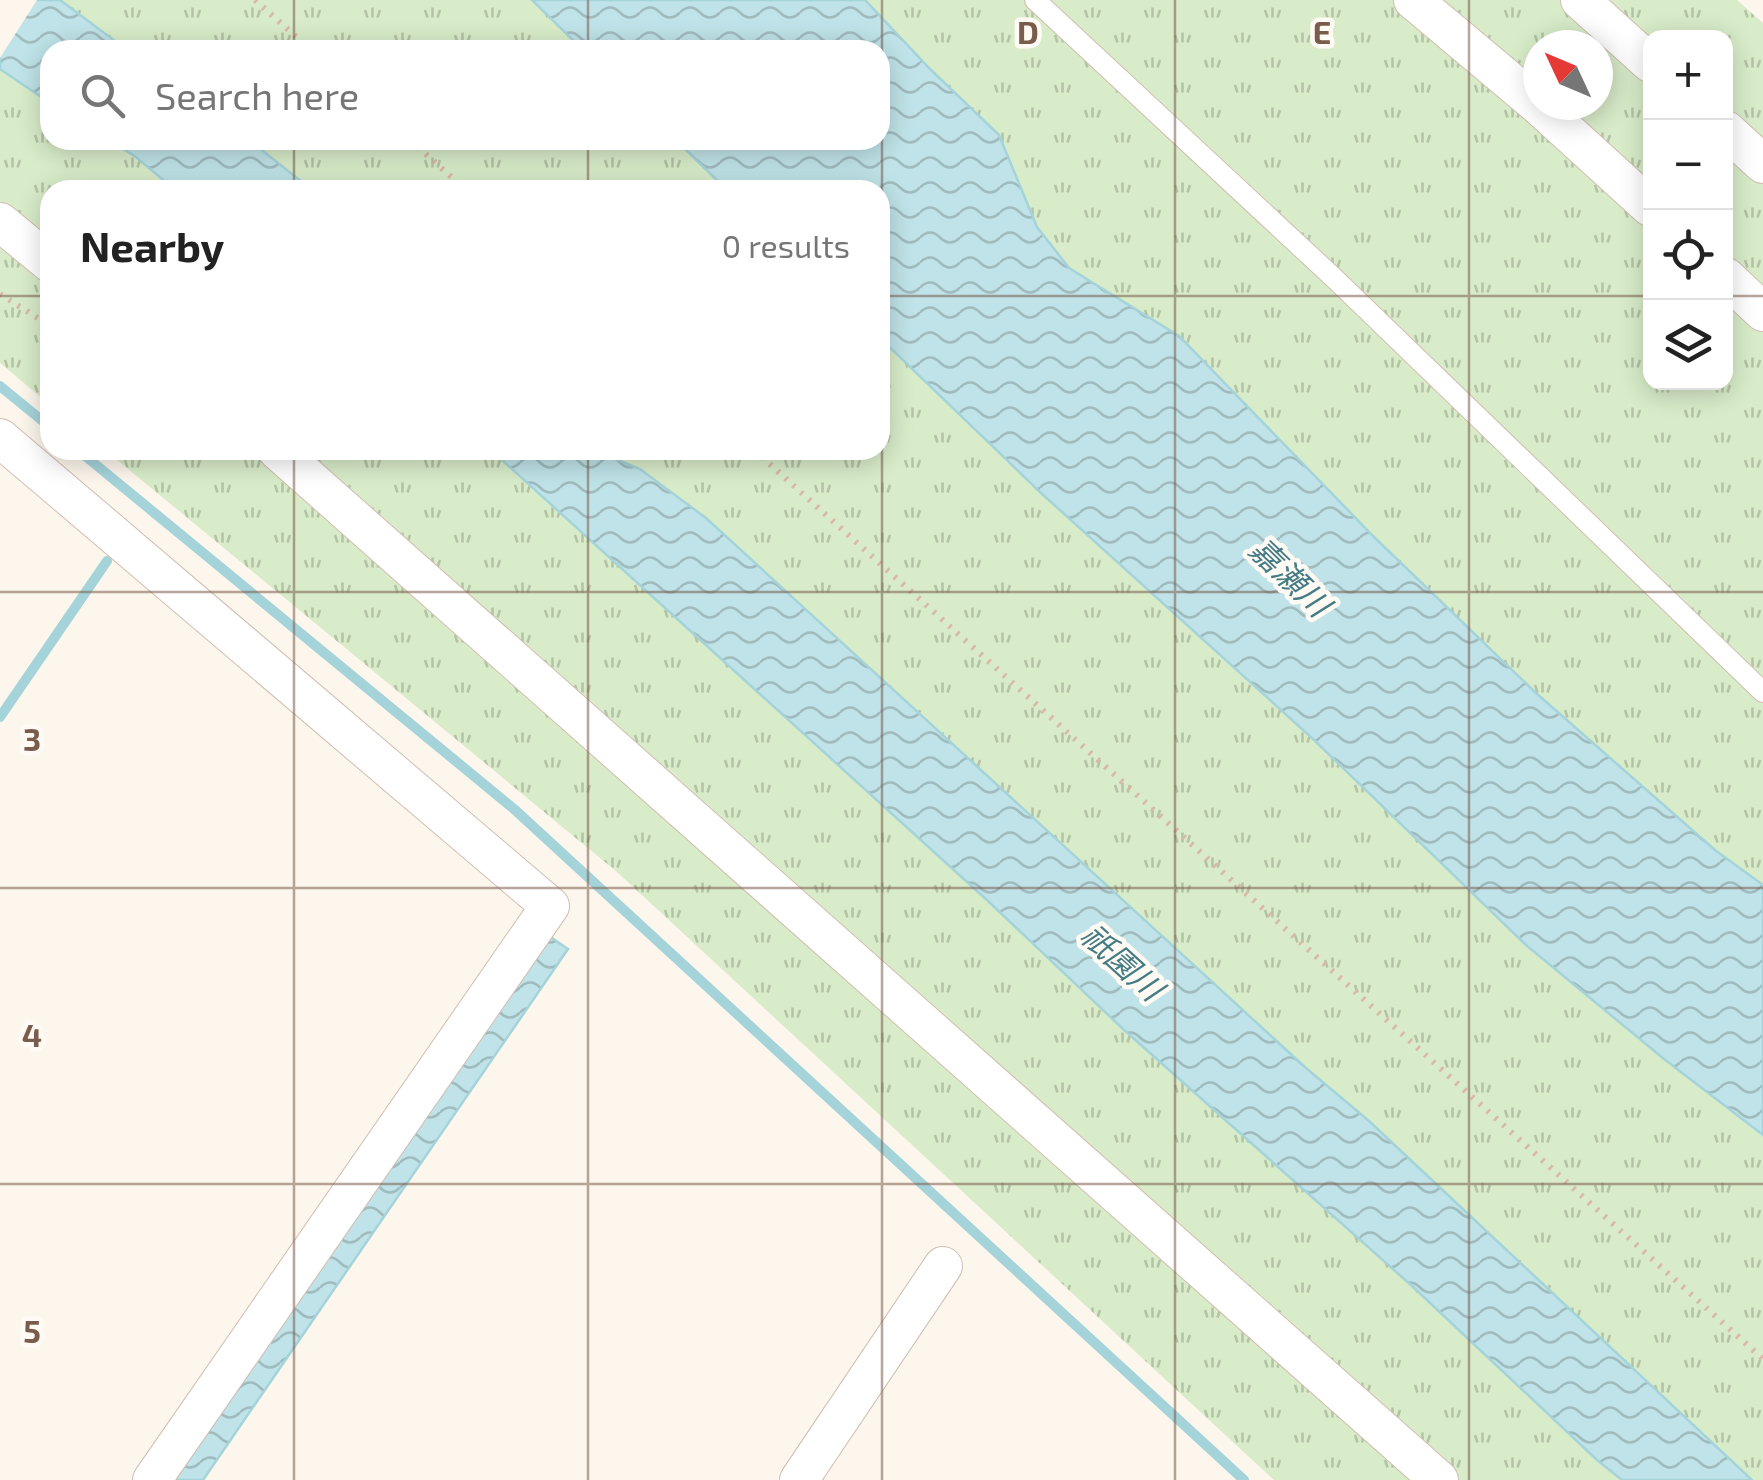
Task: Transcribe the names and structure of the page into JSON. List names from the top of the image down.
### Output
{
  "water": ["嘉瀬川", "祇園川"],
  "north": "top left",
  "page": {
    "map_buttons": ["+", "−"],
    "search": "Search here",
    "heading": ["Nearby", "0 results"]
  },
  "grid": {
    "columns": ["D", "E"],
    "rows": ["3", "4", "5"]
  }
}
